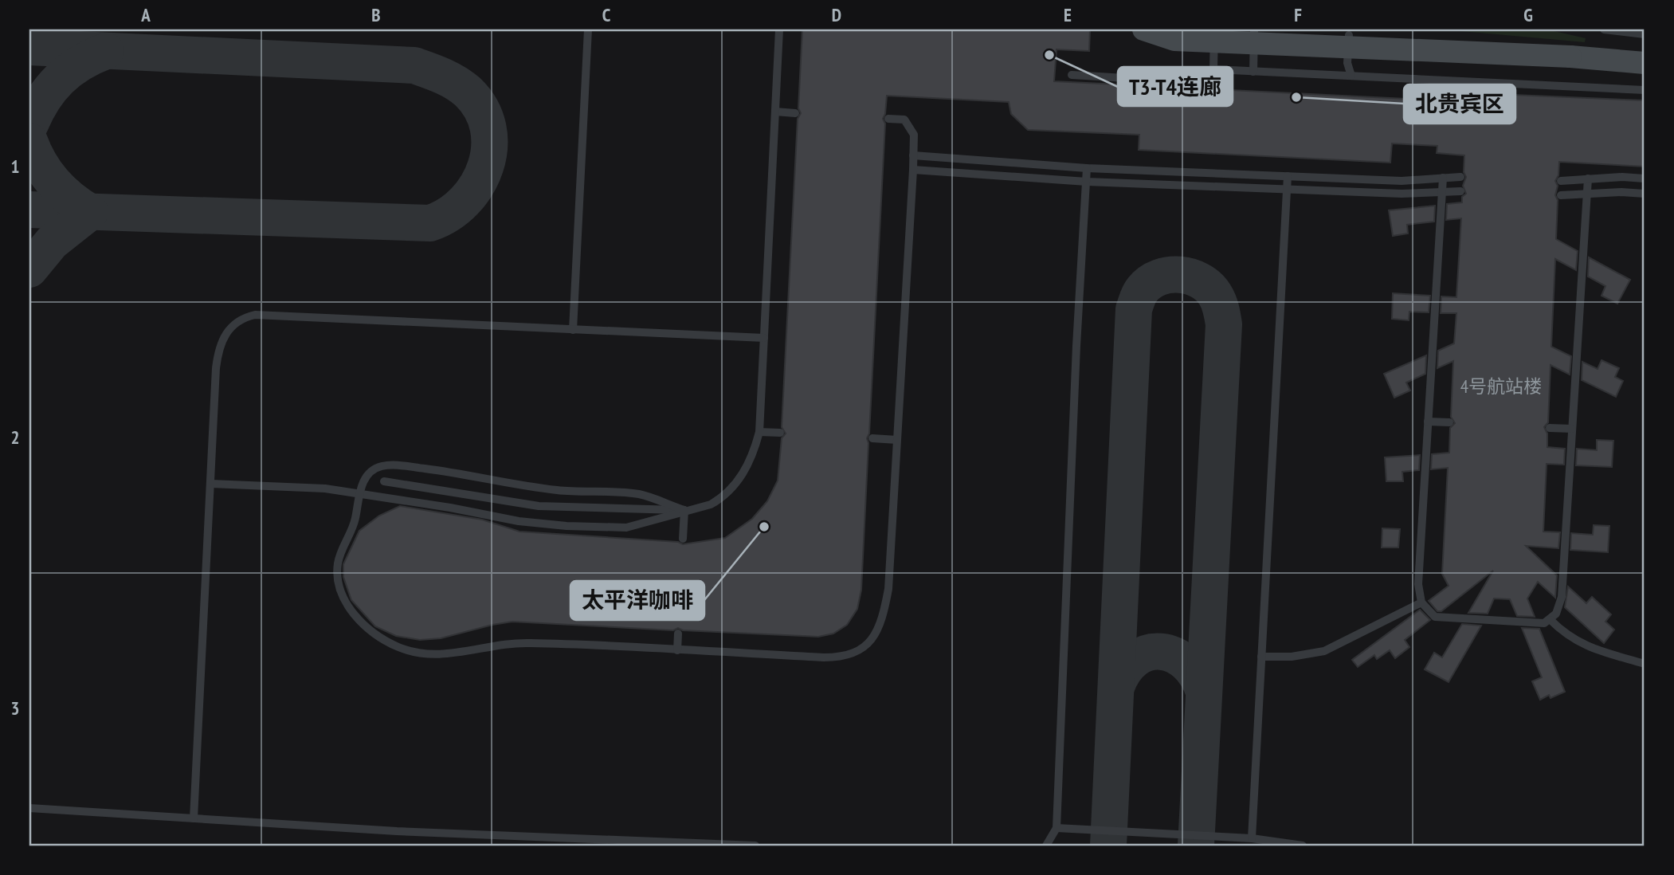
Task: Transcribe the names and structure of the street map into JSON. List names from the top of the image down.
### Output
{
  "places": ["T3-T4连廊", "北贵宾区", "太平洋咖啡"],
  "house_numbers": ["4号航站楼"],
  "grid": {
    "columns": [
      "A",
      "B",
      "C",
      "D",
      "E",
      "F",
      "G"
    ],
    "rows": ["1", "2", "3"]
  }
}
